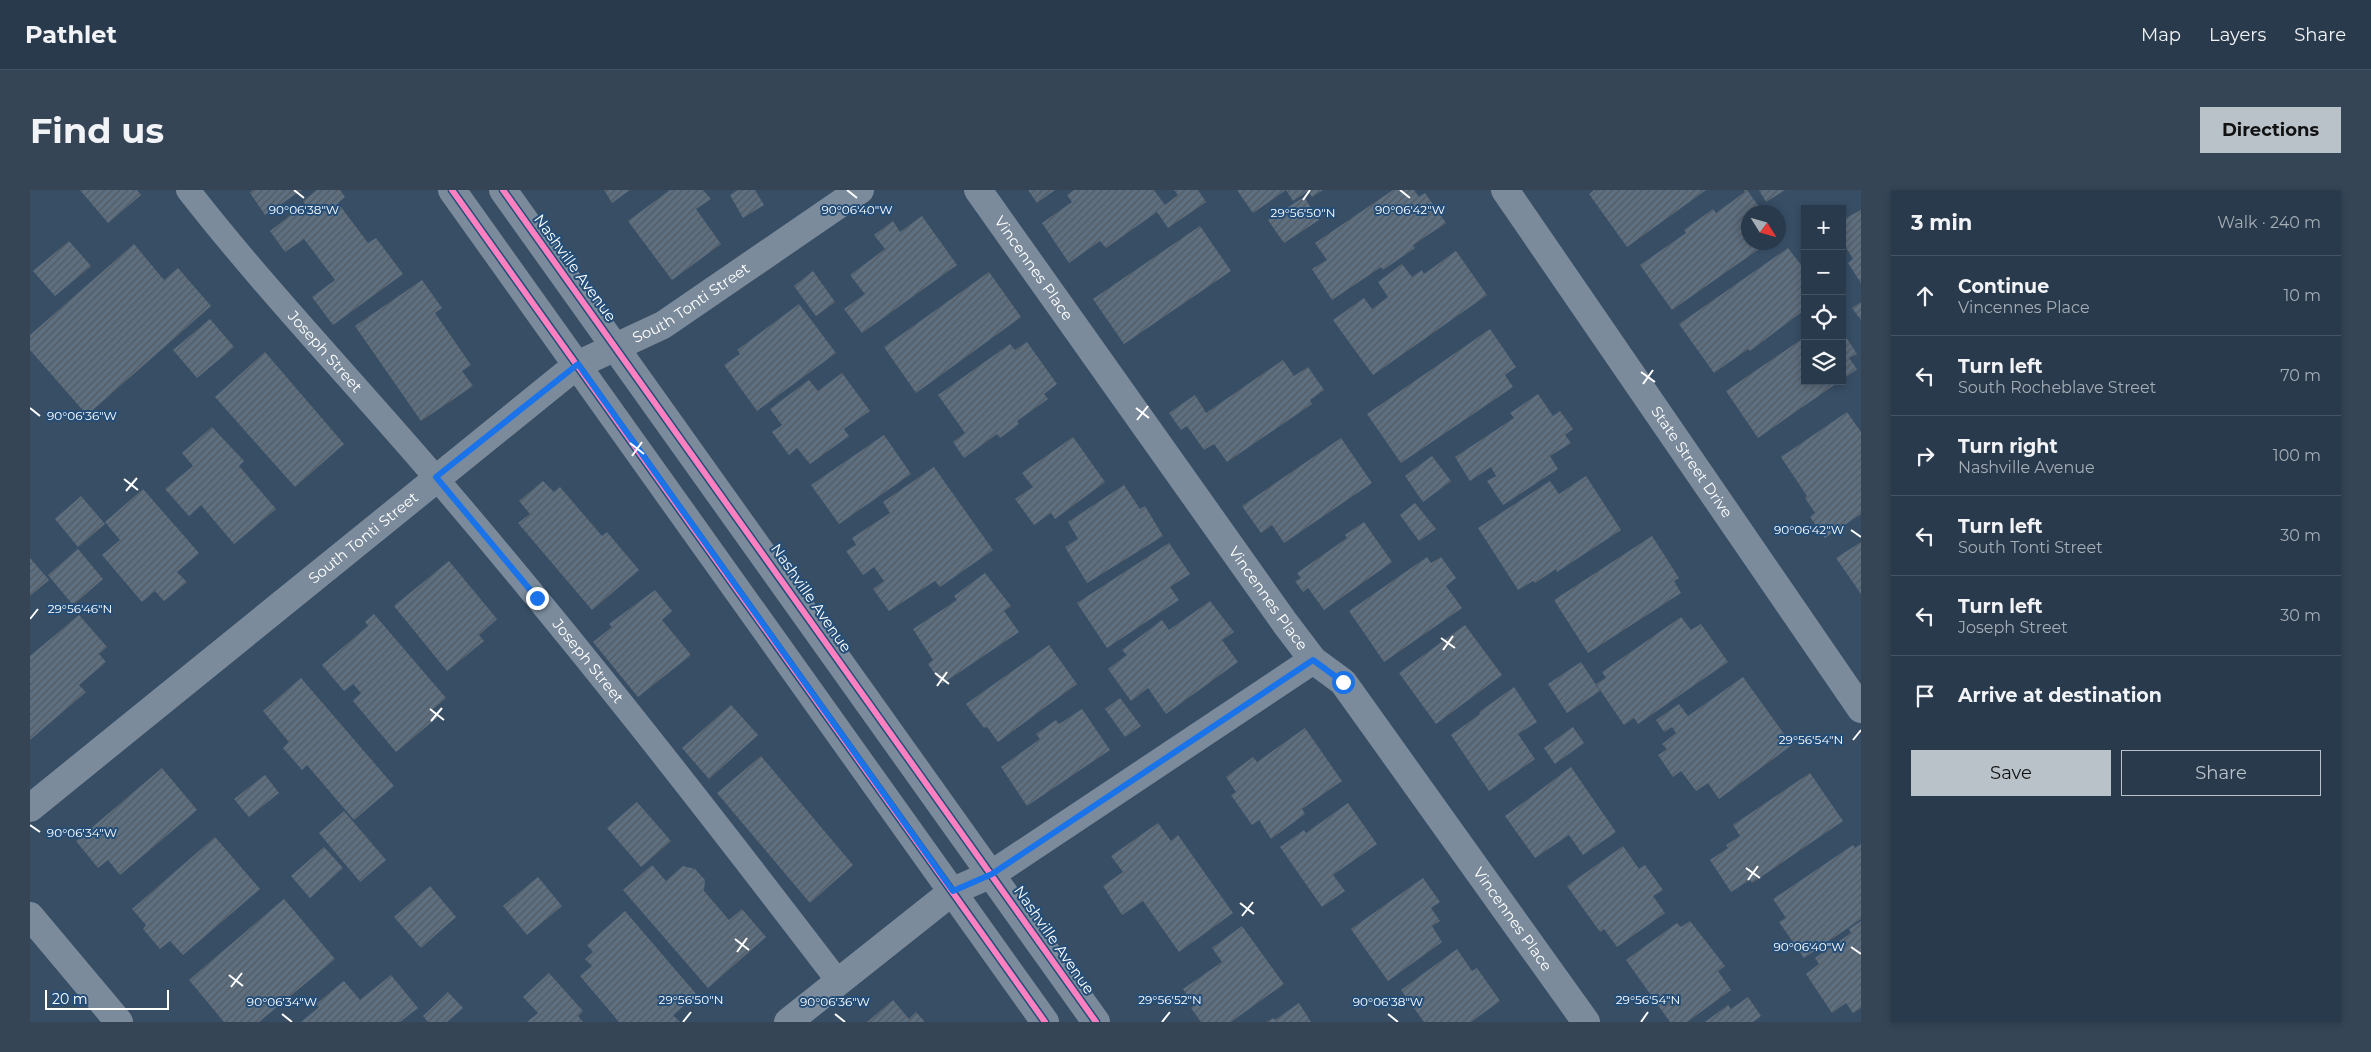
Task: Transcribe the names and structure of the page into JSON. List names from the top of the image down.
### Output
{
  "streets": {
    "street": [
      "Nashville Avenue",
      "Vincennes Place",
      "South Tonti Street",
      "State Street Drive"
    ],
    "lane": ["Joseph Street"]
  },
  "crossings": [
    ["Nashville Avenue", "South Tonti Street"],
    ["South Tonti Street", "Joseph Street"]
  ],
  "scale_bar": "20 m",
  "north": "bottom right",
  "page": {
    "header": "Pathlet",
    "nav": ["Map", "Layers", "Share"],
    "buttons": [
      "Directions",
      ["Save", "Share"]
    ],
    "title": "Find us",
    "heading": ["3 min", "Walk · 240 m"],
    "map_buttons": ["+", "−"],
    "list": [
      ["Continue", "Vincennes Place", "10 m"],
      ["Turn left", "South Rocheblave Street", "70 m"],
      ["Turn right", "Nashville Avenue", "100 m"],
      ["Turn left", "South Tonti Street", "30 m"],
      ["Turn left", "Joseph Street", "30 m"],
      "Arrive at destination"
    ],
    "scale": "20 m"
  },
  "coordinates": [
    "90°06'38\"W",
    "90°06'40\"W",
    "90°06'42\"W",
    "29°56'50\"N",
    "90°06'36\"W",
    "29°56'46\"N",
    "29°56'54\"N",
    "90°06'34\"W",
    "29°56'52\"N"
  ]
}
